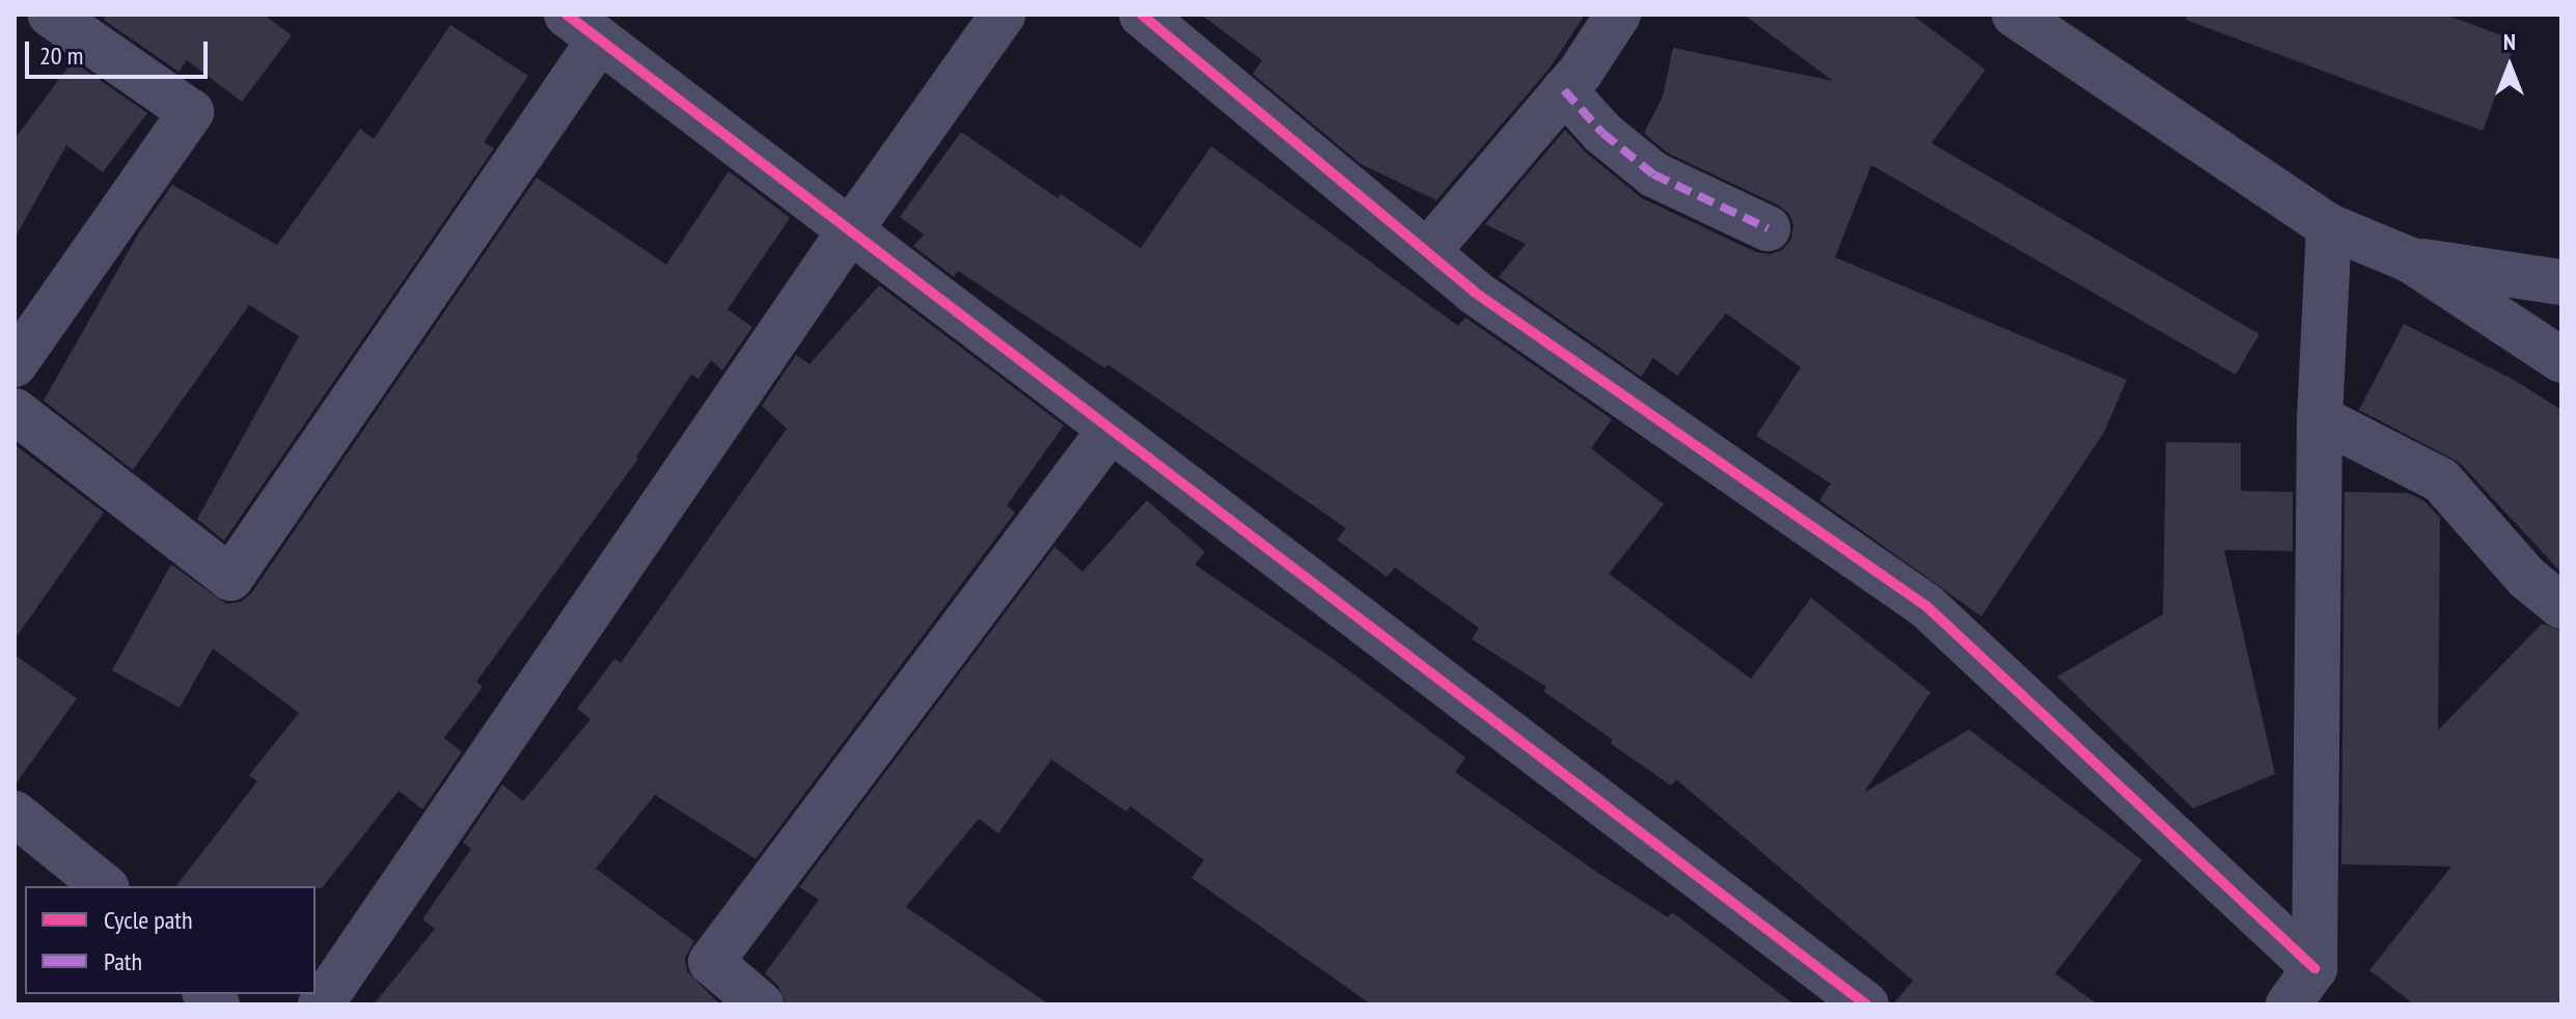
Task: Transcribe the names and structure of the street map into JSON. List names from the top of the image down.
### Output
{
  "legend": ["Cycle path", "Path"],
  "scale_bar": "20 m",
  "north": "top"
}
